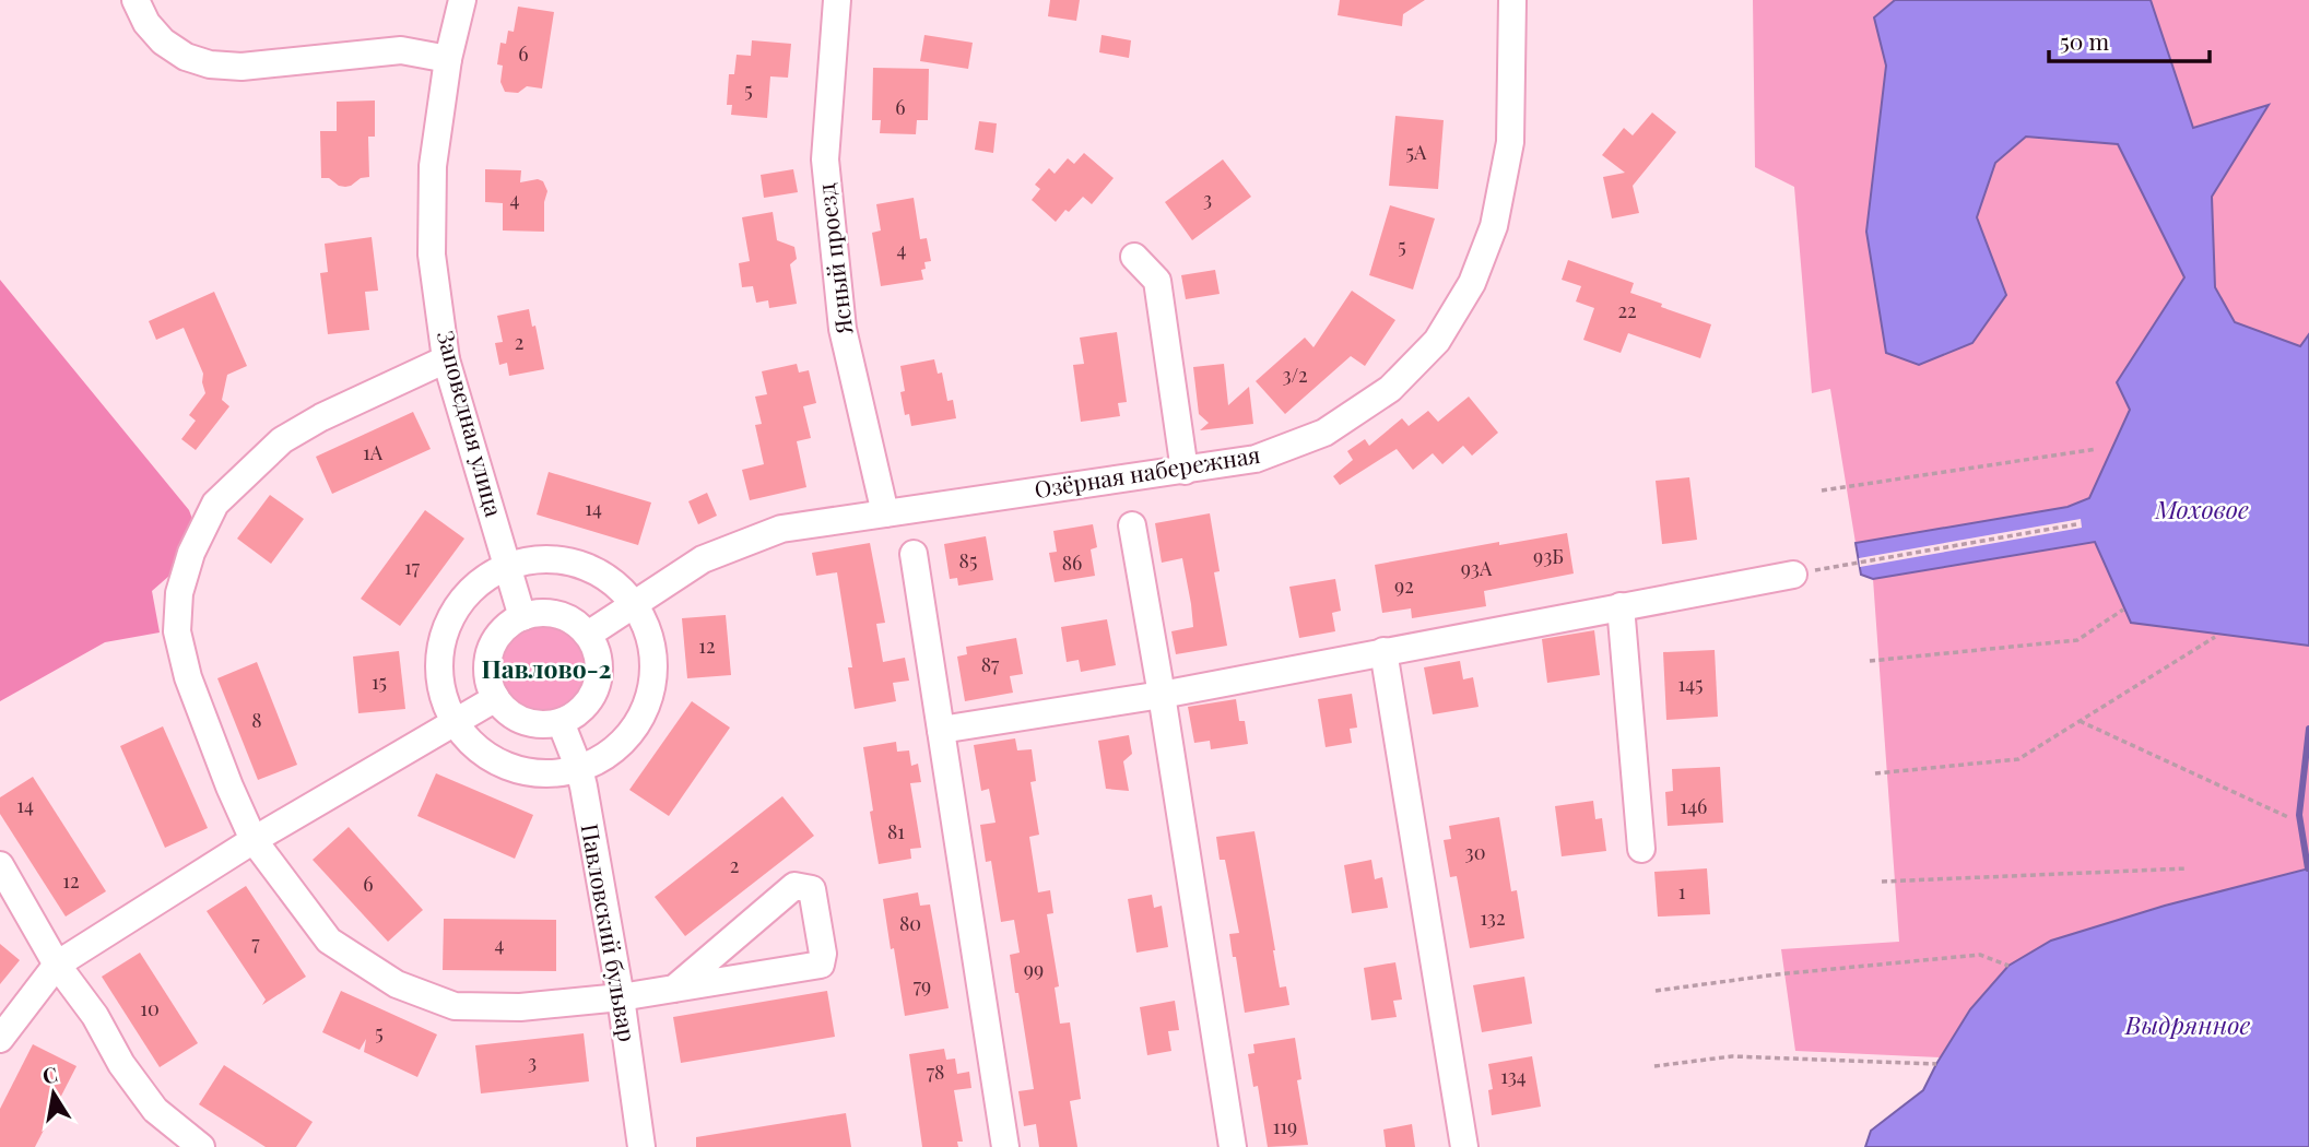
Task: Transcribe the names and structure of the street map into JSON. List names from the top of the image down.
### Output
{
  "streets": {
    "street": [
      "Ясный проезд",
      "Заповедная улица",
      "Озёрная набережная",
      "Павловский бульвар"
    ]
  },
  "crossings": [
    ["Ясный проезд", "Озёрная набережная"],
    ["Заповедная улица", "Озёрная набережная"],
    ["Заповедная улица", "Павловский бульвар"],
    ["Озёрная набережная", "Павловский бульвар"]
  ],
  "districts": ["Павлово-2"],
  "water": ["Моховое", "Выдрянное"],
  "house_numbers": [
    "6",
    "5",
    "6",
    "5А",
    "4",
    "3",
    "5",
    "4",
    "22",
    "2",
    "3/2",
    "1А",
    "14",
    "93Б",
    "85",
    "86",
    "17",
    "93А",
    "92",
    "12",
    "87",
    "15",
    "145",
    "8",
    "14",
    "146",
    "81",
    "30",
    "2",
    "12",
    "6",
    "1",
    "132",
    "80",
    "7",
    "4",
    "99",
    "79",
    "10",
    "5",
    "3",
    "78",
    "134",
    "119"
  ],
  "scale_bar": "50 m",
  "north": "top"
}
